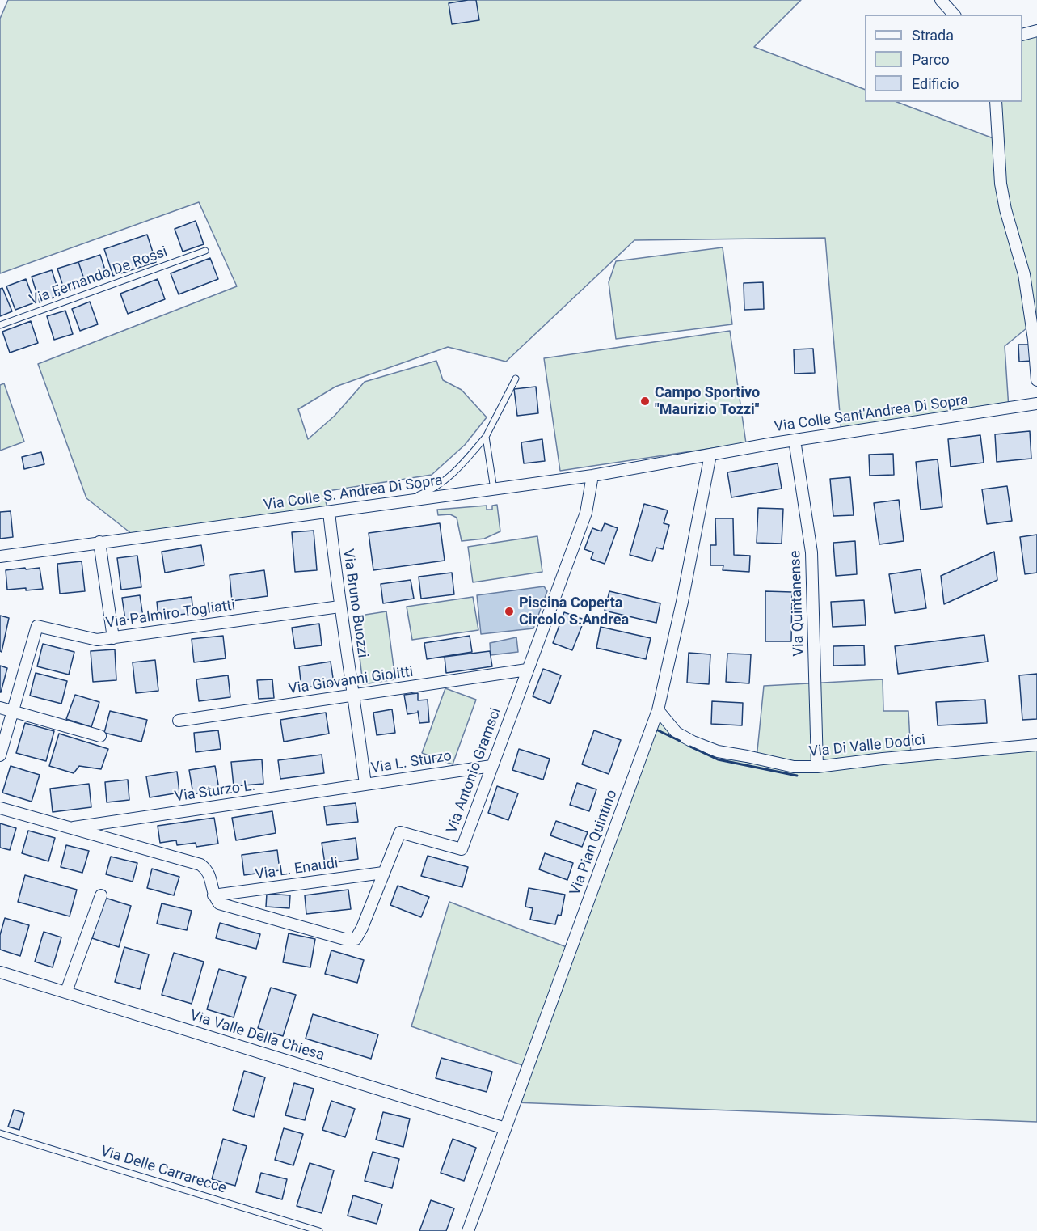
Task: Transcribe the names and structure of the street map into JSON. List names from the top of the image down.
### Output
{
  "streets": {
    "street": [
      "Via Colle Sant'Andrea Di Sopra",
      "Via Colle S. Andrea Di Sopra",
      "Via Bruno Buozzi",
      "Via Quintanense",
      "Via Palmiro Togliatti",
      "Via Giovanni Giolitti",
      "Via Di Valle Dodici",
      "Via L. Sturzo",
      "Via Antonio Gramsci",
      "Via Sturzo L.",
      "Via Pian Quintino",
      "Via L. Enaudi",
      "Via Valle Della Chiesa"
    ],
    "lane": ["Via Fernando De Rossi", "Via Delle Carrarecce"]
  },
  "crossings": [
    ["Via Colle Sant'Andrea Di Sopra", "Via Colle S. Andrea Di Sopra"],
    ["Via Colle Sant'Andrea Di Sopra", "Via Quintanense"],
    ["Via Colle Sant'Andrea Di Sopra", "Via Pian Quintino"],
    ["Via Colle S. Andrea Di Sopra", "Via Bruno Buozzi"],
    ["Via Colle S. Andrea Di Sopra", "Via Antonio Gramsci"],
    ["Via Colle S. Andrea Di Sopra", "Via Pian Quintino"],
    ["Via Bruno Buozzi", "Via Palmiro Togliatti"],
    ["Via Bruno Buozzi", "Via Giovanni Giolitti"],
    ["Via Bruno Buozzi", "Via L. Sturzo"],
    ["Via Bruno Buozzi", "Via Sturzo L."],
    ["Via Quintanense", "Via Di Valle Dodici"],
    ["Via Giovanni Giolitti", "Via Antonio Gramsci"],
    ["Via Di Valle Dodici", "Via Pian Quintino"],
    ["Via L. Sturzo", "Via Antonio Gramsci"],
    ["Via L. Sturzo", "Via Sturzo L."],
    ["Via Antonio Gramsci", "Via L. Enaudi"],
    ["Via Pian Quintino", "Via Valle Della Chiesa"]
  ],
  "places": ["Campo Sportivo \"Maurizio Tozzi\"", "Piscina Coperta Circolo S.Andrea"],
  "legend": ["Strada", "Parco", "Edificio"]
}
